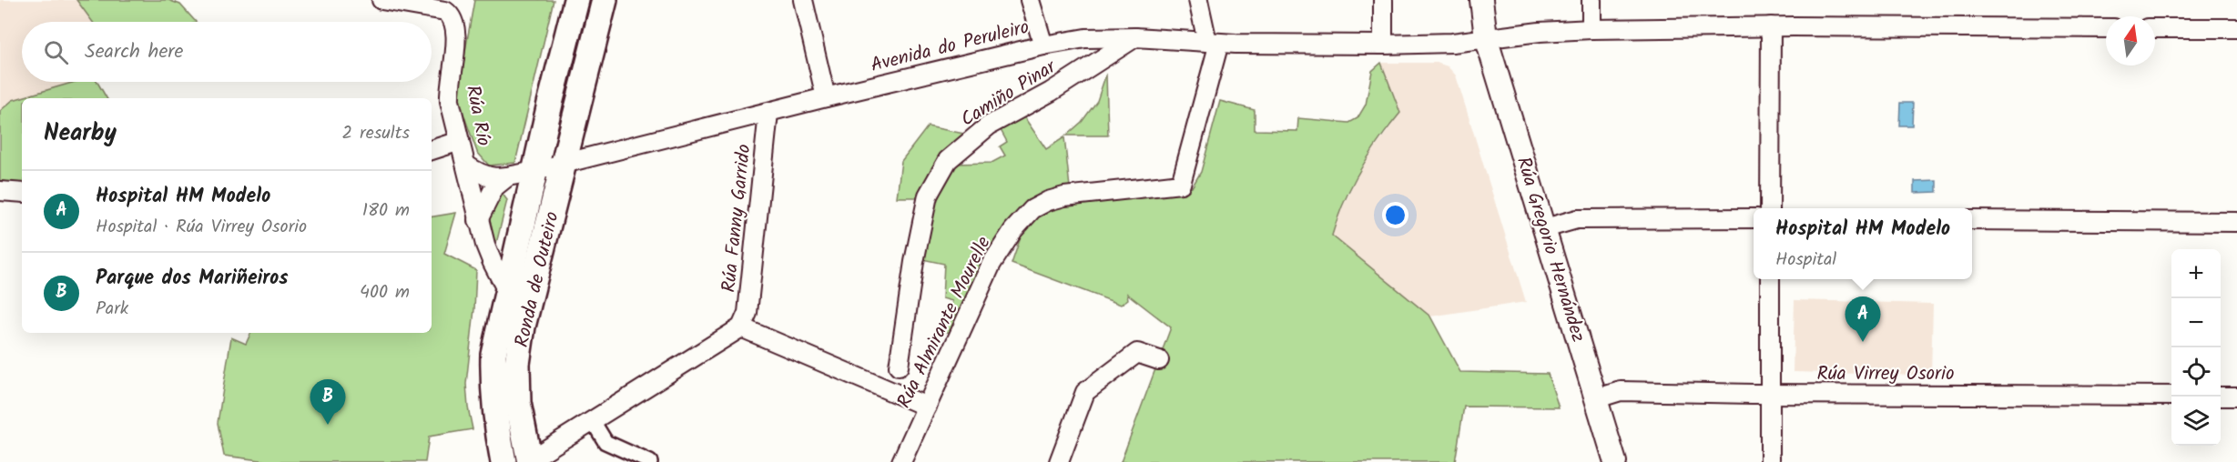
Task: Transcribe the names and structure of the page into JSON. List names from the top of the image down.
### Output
{
  "streets": {
    "main road": ["Ronda de Outeiro"],
    "street": [
      "Avenida do Peruleiro",
      "Camiño Pinar",
      "Rúa Río",
      "Rúa Fanny Garrido",
      "Rúa Gregorio Hernández",
      "Rúa Almirante Mourelle",
      "Rúa Virrey Osorio"
    ]
  },
  "crossings": [
    ["Avenida do Peruleiro", "Camiño Pinar"],
    ["Avenida do Peruleiro", "Rúa Fanny Garrido"],
    ["Avenida do Peruleiro", "Rúa Gregorio Hernández"],
    ["Avenida do Peruleiro", "Ronda de Outeiro"],
    ["Avenida do Peruleiro", "Rúa Almirante Mourelle"],
    ["Rúa Río", "Ronda de Outeiro"],
    ["Rúa Gregorio Hernández", "Rúa Virrey Osorio"]
  ],
  "north": "top",
  "page": {
    "search": "Search here",
    "heading": ["Nearby", "2 results"],
    "list": [
      {
        "mark": "A",
        "name": "Hospital HM Modelo",
        "note": "Hospital · Rúa Virrey Osorio",
        "value": "180 m"
      },
      {
        "mark": "B",
        "name": "Parque dos Mariñeiros",
        "note": "Park",
        "value": "400 m"
      }
    ],
    "popup": ["Hospital HM Modelo", "Hospital"],
    "map_buttons": ["+", "−"],
    "pins": ["A", "B"]
  }
}
